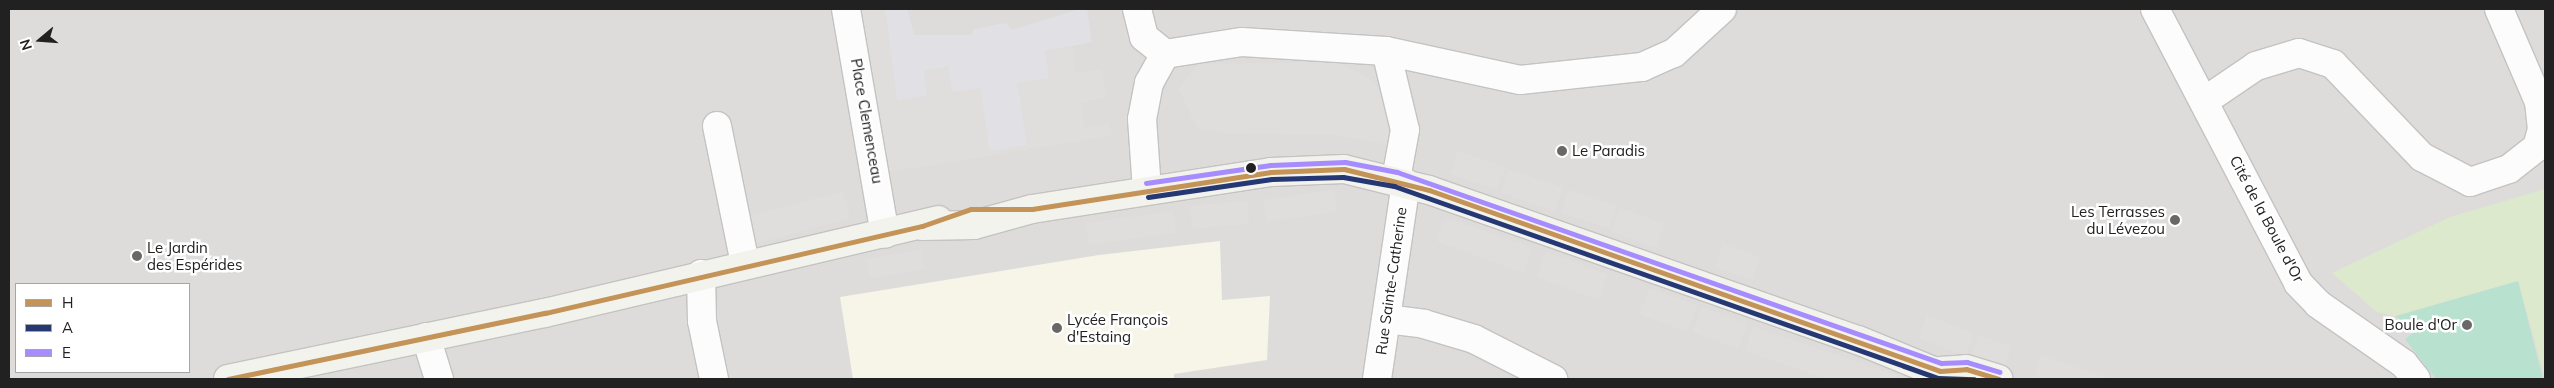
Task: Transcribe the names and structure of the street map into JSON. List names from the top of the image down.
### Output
{
  "streets": {
    "street": ["Place Clemenceau", "Cité de la Boule d'Or", "Rue Sainte-Catherine"]
  },
  "places": [
    "Le Paradis",
    "Les Terrasses du Lévezou",
    "Le Jardin des Espérides",
    "Boule d'Or",
    "Lycée François d'Estaing"
  ],
  "lines": ["transit line E", "transit line H", "transit line A"],
  "legend": ["H", "A", "E"],
  "north": "left"
}
